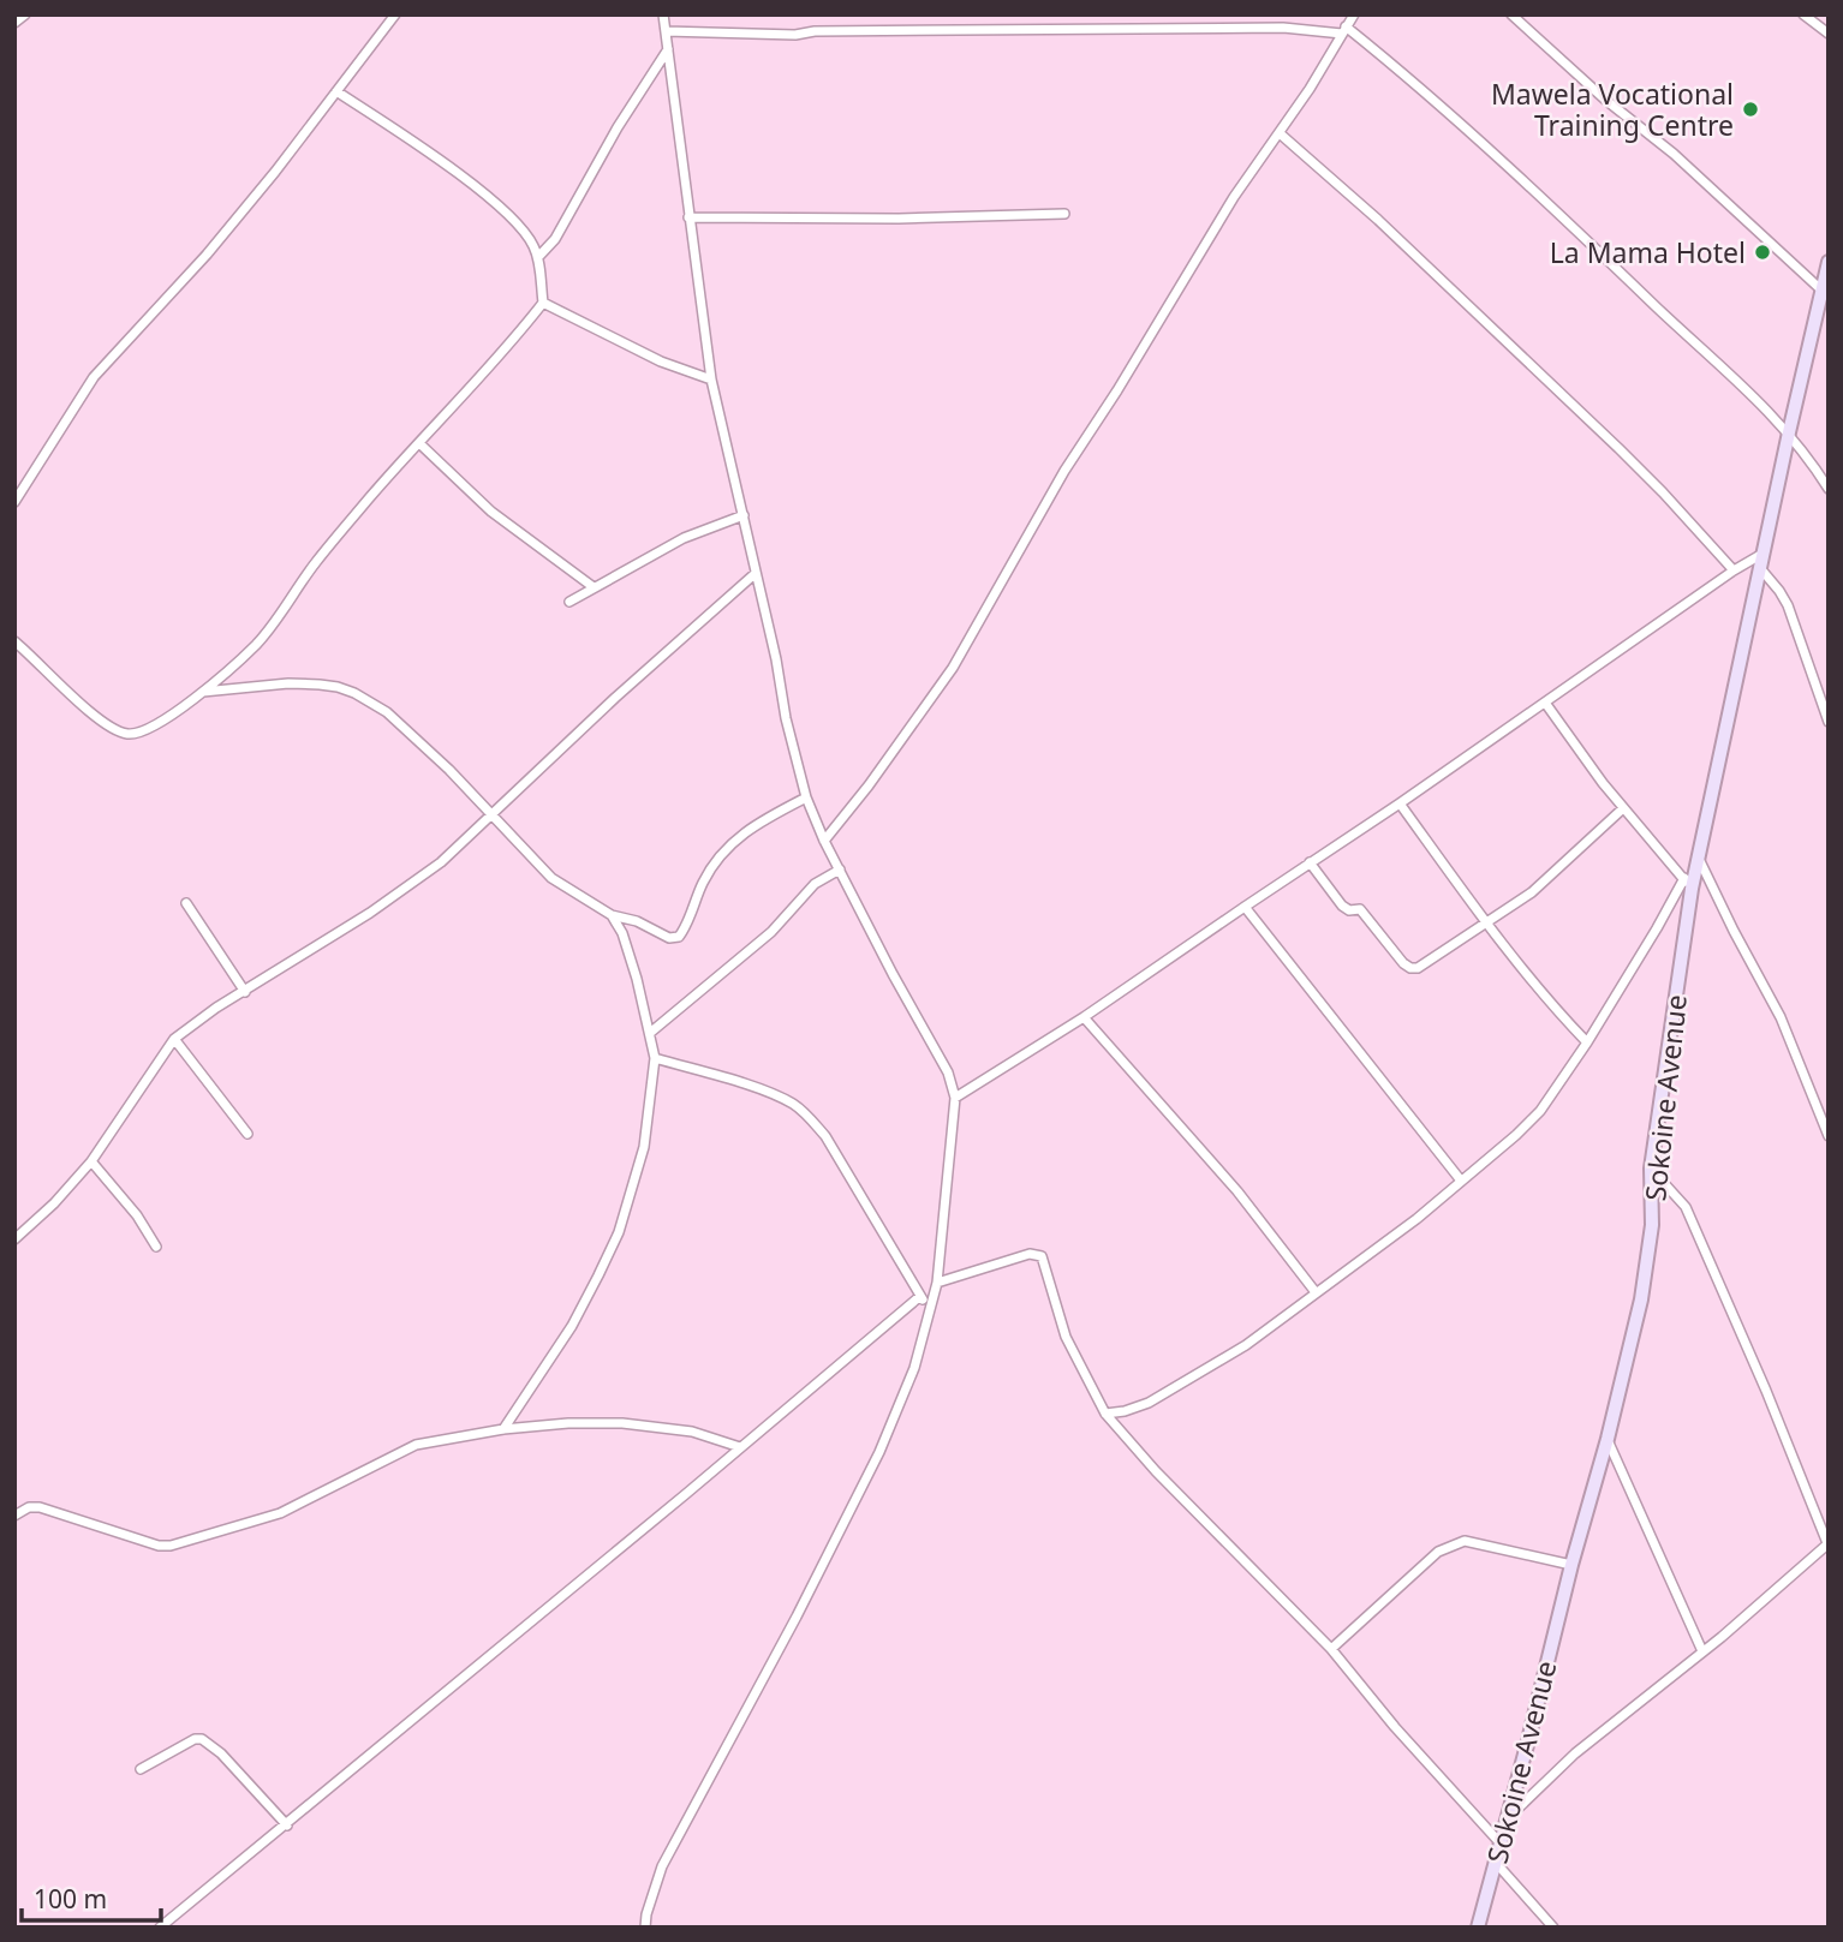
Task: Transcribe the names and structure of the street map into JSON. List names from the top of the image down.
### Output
{
  "streets": {
    "street": ["Sokoine Avenue"]
  },
  "places": ["Mawela Vocational Training Centre", "La Mama Hotel"],
  "scale_bar": "100 m"
}
